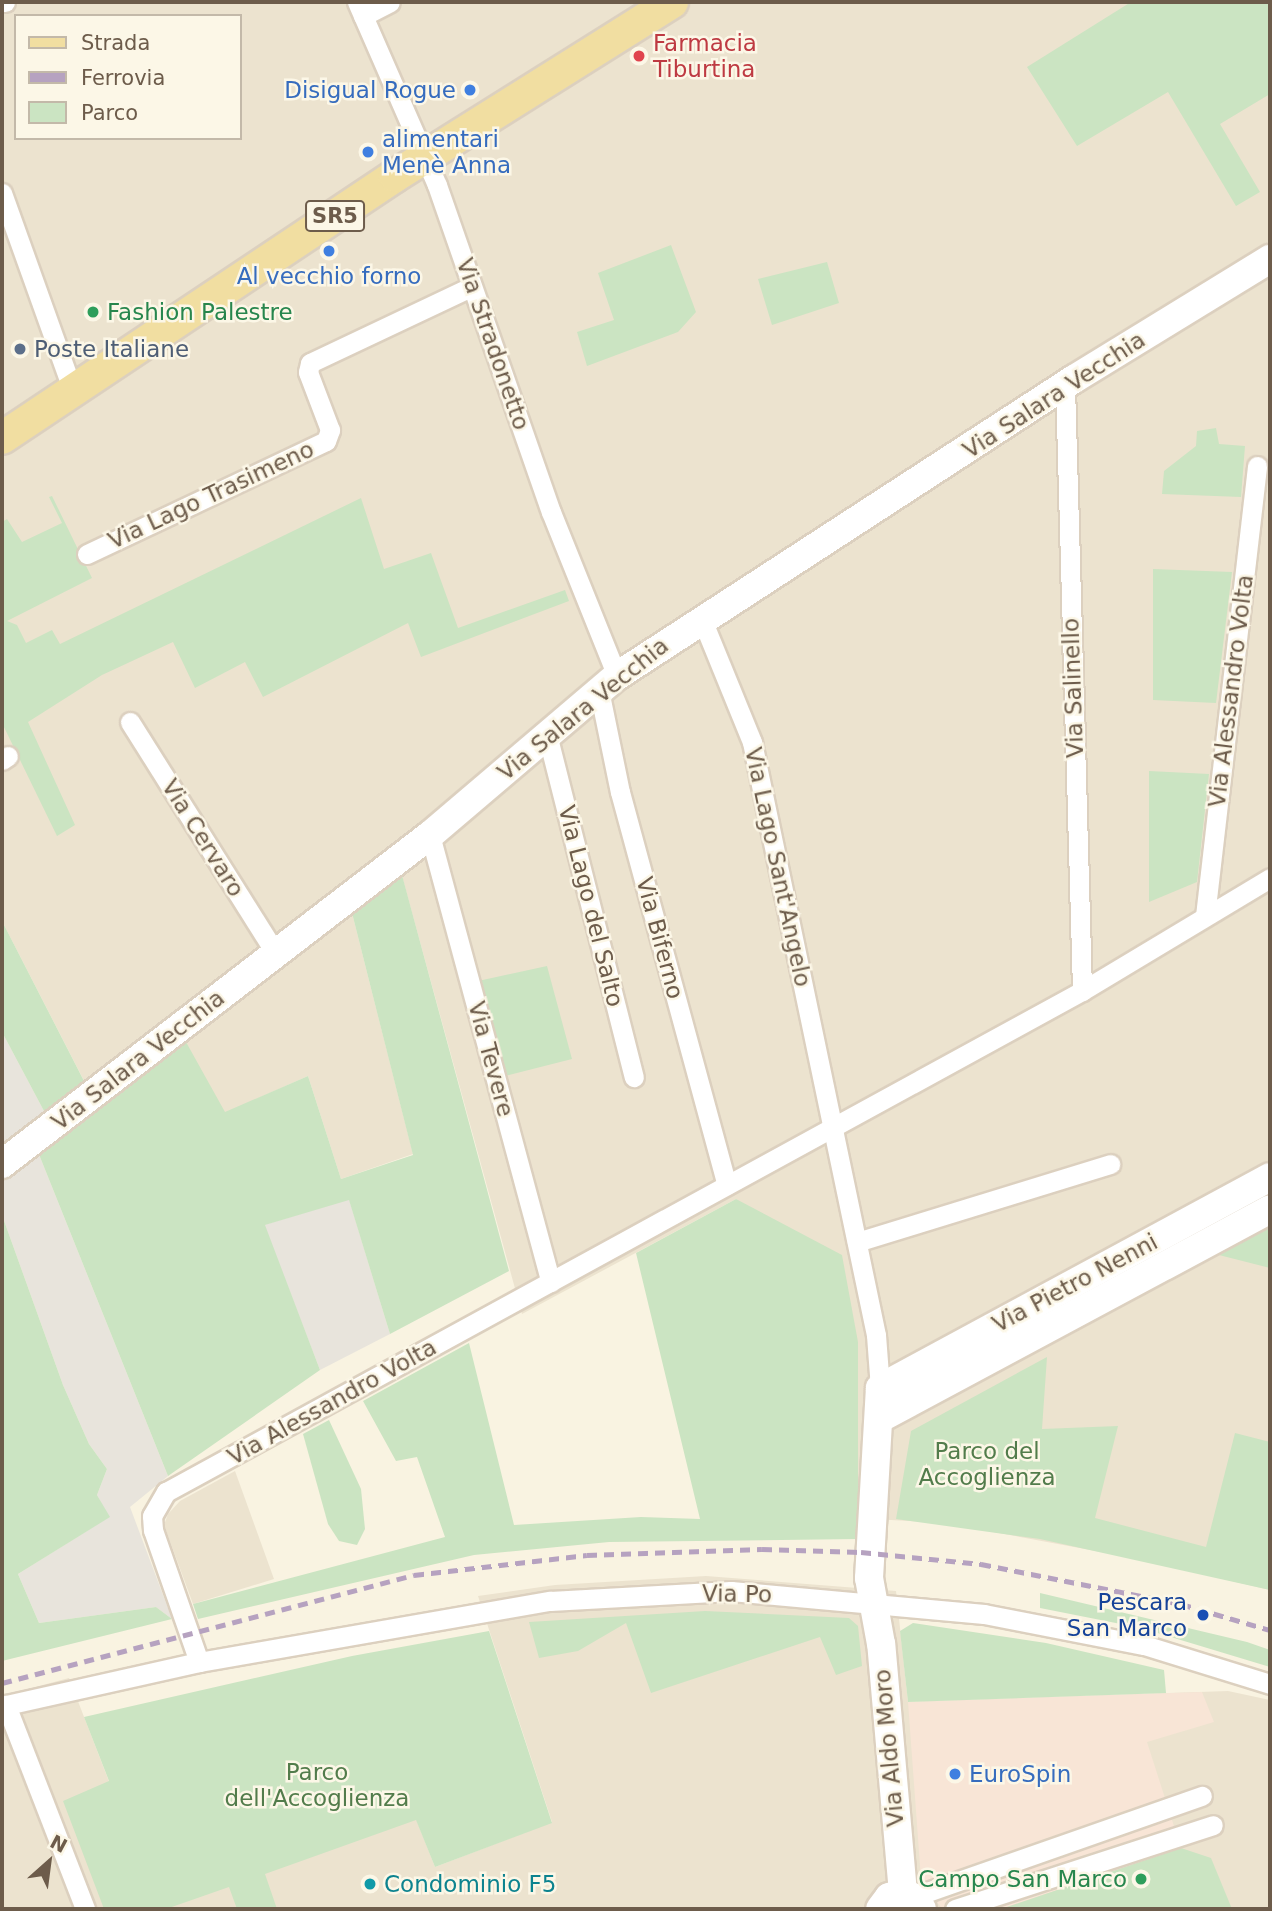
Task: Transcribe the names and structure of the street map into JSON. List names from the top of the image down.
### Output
{
  "streets": {
    "main road": ["SR5"],
    "street": [
      "Via Stradonetto",
      "Via Salara Vecchia",
      "Via Lago Trasimeno",
      "Via Salinello",
      "Via Alessandro Volta",
      "Via Cervaro",
      "Via Lago Sant'Angelo",
      "Via Lago del Salto",
      "Via Biferno",
      "Via Tevere",
      "Via Pietro Nenni",
      "Via Po",
      "Via Aldo Moro"
    ]
  },
  "crossings": [
    ["SR5", "Via Stradonetto"],
    ["Via Stradonetto", "Via Salara Vecchia"],
    ["Via Stradonetto", "Via Lago Trasimeno"],
    ["Via Stradonetto", "Via Biferno"],
    ["Via Salara Vecchia", "Via Salinello"],
    ["Via Salara Vecchia", "Via Cervaro"],
    ["Via Salara Vecchia", "Via Lago Sant'Angelo"],
    ["Via Salara Vecchia", "Via Lago del Salto"],
    ["Via Salara Vecchia", "Via Biferno"],
    ["Via Salara Vecchia", "Via Tevere"],
    ["Via Salinello", "Via Alessandro Volta"],
    ["Via Alessandro Volta", "Via Lago Sant'Angelo"],
    ["Via Alessandro Volta", "Via Biferno"],
    ["Via Alessandro Volta", "Via Tevere"],
    ["Via Alessandro Volta", "Via Po"],
    ["Via Po", "Via Aldo Moro"]
  ],
  "parks": ["Parco del Accoglienza", "Parco dell'Accoglienza"],
  "places": [
    "Farmacia Tiburtina",
    "Disigual Rogue",
    "alimentari Menè Anna",
    "Al vecchio forno",
    "Fashion Palestre",
    "Poste Italiane",
    "Pescara San Marco",
    "EuroSpin",
    "Campo San Marco",
    "Condominio F5"
  ],
  "legend": ["Strada", "Ferrovia", "Parco"],
  "north": "top right"
}
